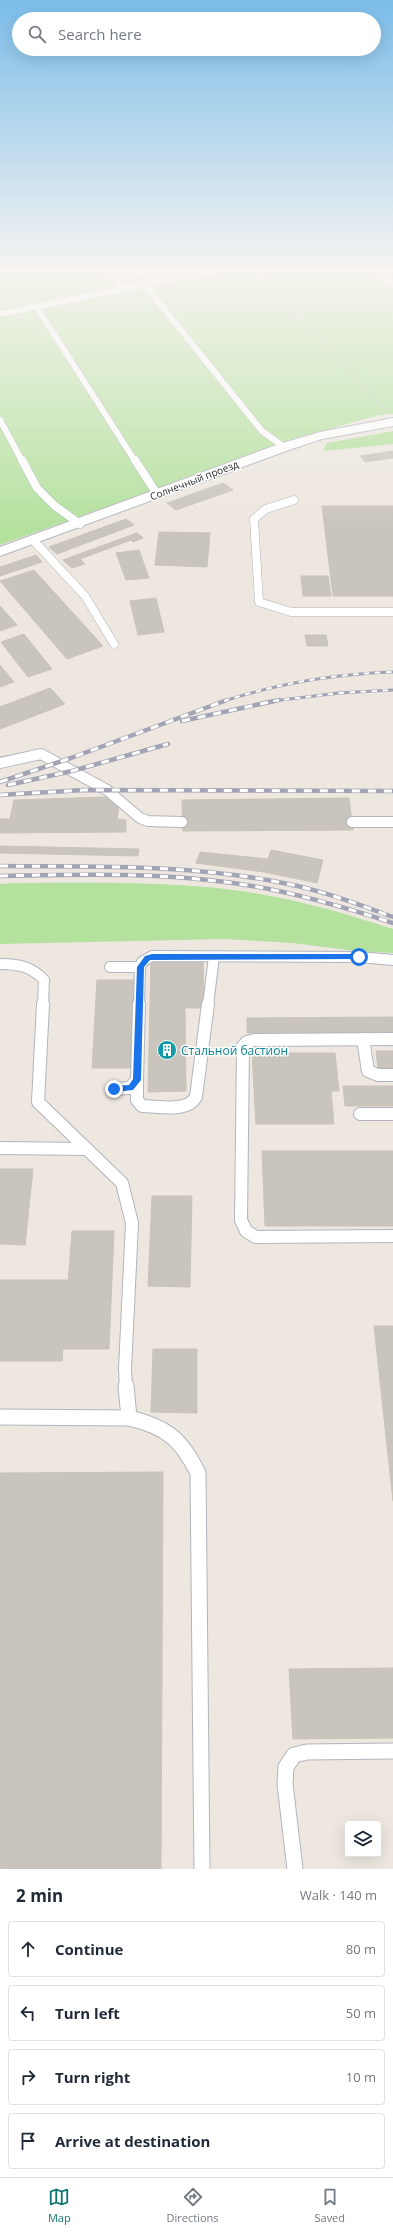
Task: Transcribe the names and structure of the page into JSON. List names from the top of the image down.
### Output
{
  "streets": {
    "street": ["Солнечный проезд"]
  },
  "places": {
    "building": ["Стальной бастион"]
  },
  "page": {
    "search": "Search here",
    "heading": ["2 min", "Walk · 140 m"],
    "list": [
      ["Continue", "80 m"],
      ["Turn left", "50 m"],
      ["Turn right", "10 m"],
      "Arrive at destination"
    ],
    "nav": ["Map", "Directions", "Saved"]
  }
}
